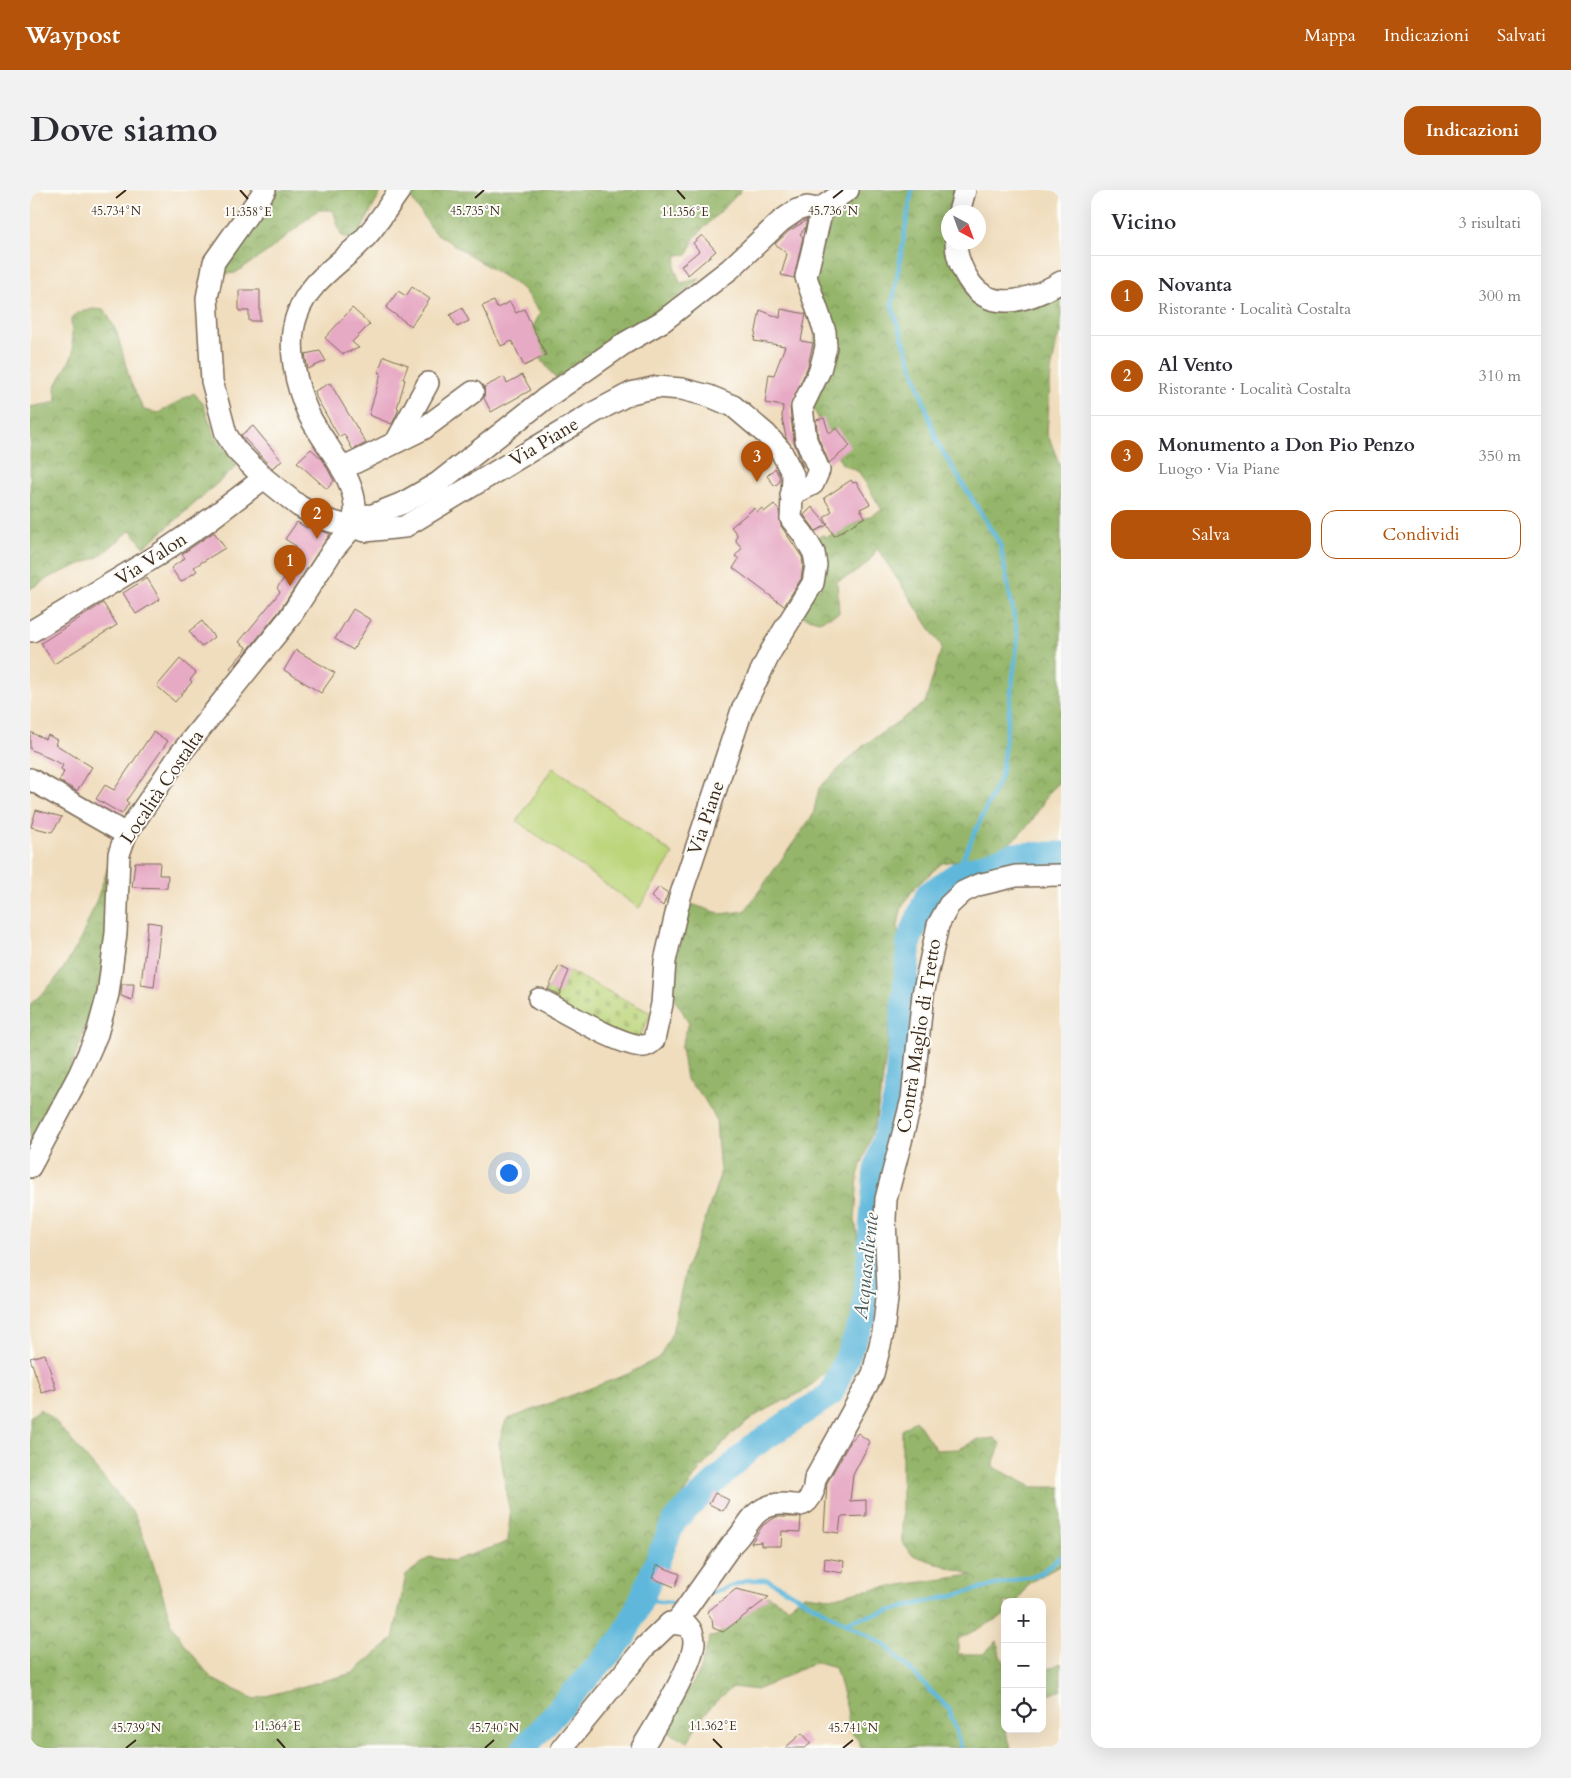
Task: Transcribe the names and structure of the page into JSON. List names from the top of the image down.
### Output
{
  "streets": {
    "street": [
      "Via Piane",
      "Via Valon",
      "Località Costalta",
      "Contrà Maglio di Tretto"
    ]
  },
  "crossings": [
    ["Via Piane", "Via Valon"],
    ["Via Piane", "Località Costalta"]
  ],
  "water": ["Acquasaliente"],
  "north": "bottom right",
  "page": {
    "header": "Waypost",
    "nav": ["Mappa", "Indicazioni", "Salvati"],
    "title": "Dove siamo",
    "buttons": [
      "Indicazioni",
      ["Salva", "Condividi"]
    ],
    "heading": ["Vicino", "3 risultati"],
    "list": [
      {
        "mark": "1",
        "name": "Novanta",
        "note": "Ristorante · Località Costalta",
        "value": "300 m"
      },
      {
        "mark": "2",
        "name": "Al Vento",
        "note": "Ristorante · Località Costalta",
        "value": "310 m"
      },
      {
        "mark": "3",
        "name": "Monumento a Don Pio Penzo",
        "note": "Luogo · Via Piane",
        "value": "350 m"
      }
    ],
    "pins": ["3", "2", "1"],
    "map_buttons": ["+", "−"]
  },
  "coordinates": [
    "45.734°N",
    "45.735°N",
    "45.736°N",
    "11.358°E",
    "11.356°E",
    "11.364°E",
    "11.362°E",
    "45.739°N",
    "45.740°N",
    "45.741°N"
  ]
}
